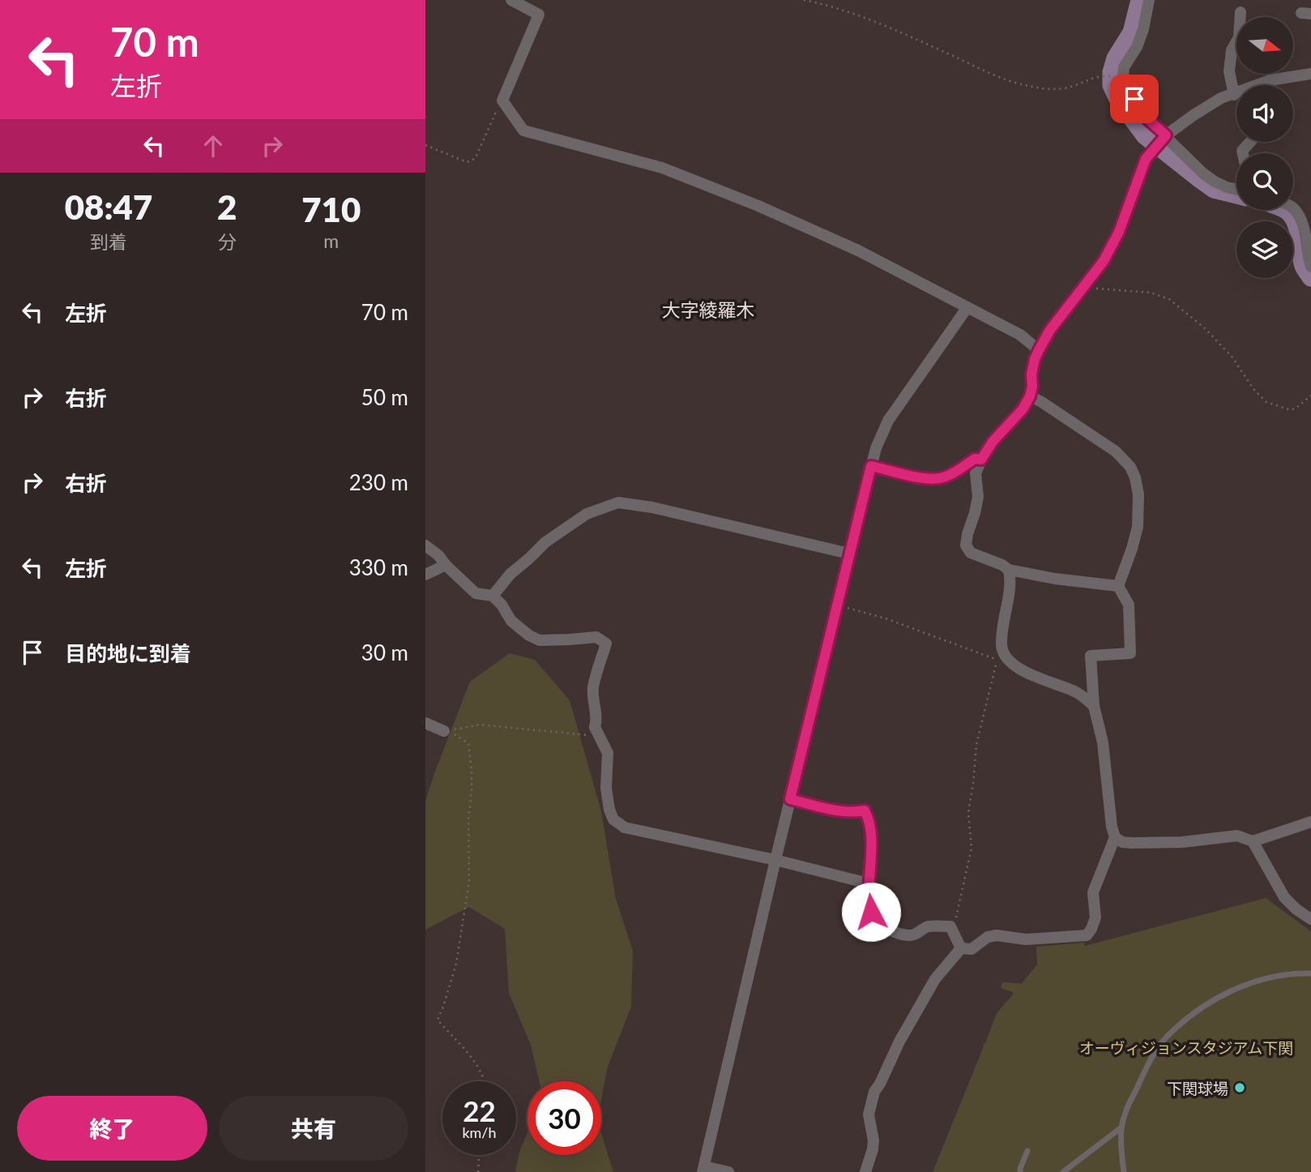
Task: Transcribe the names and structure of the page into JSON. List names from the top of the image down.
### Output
{
  "districts": ["大字綾羅木"],
  "parks": ["オーヴィジョンスタジアム下関"],
  "places": ["下関球場"],
  "north": "right",
  "page": {
    "turn": ["70 m", "左折"],
    "eta": [
      "08:47",
      "到着",
      "2",
      "分",
      "710",
      "m"
    ],
    "list": [
      {
        "name": "左折",
        "value": "70 m"
      },
      {
        "name": "右折",
        "value": "50 m"
      },
      {
        "name": "右折",
        "value": "230 m"
      },
      {
        "name": "左折",
        "value": "330 m"
      },
      {
        "name": "目的地に到着",
        "value": "30 m"
      }
    ],
    "speed": "22 km/h",
    "limit": "30",
    "buttons": ["終了", "共有"]
  }
}
